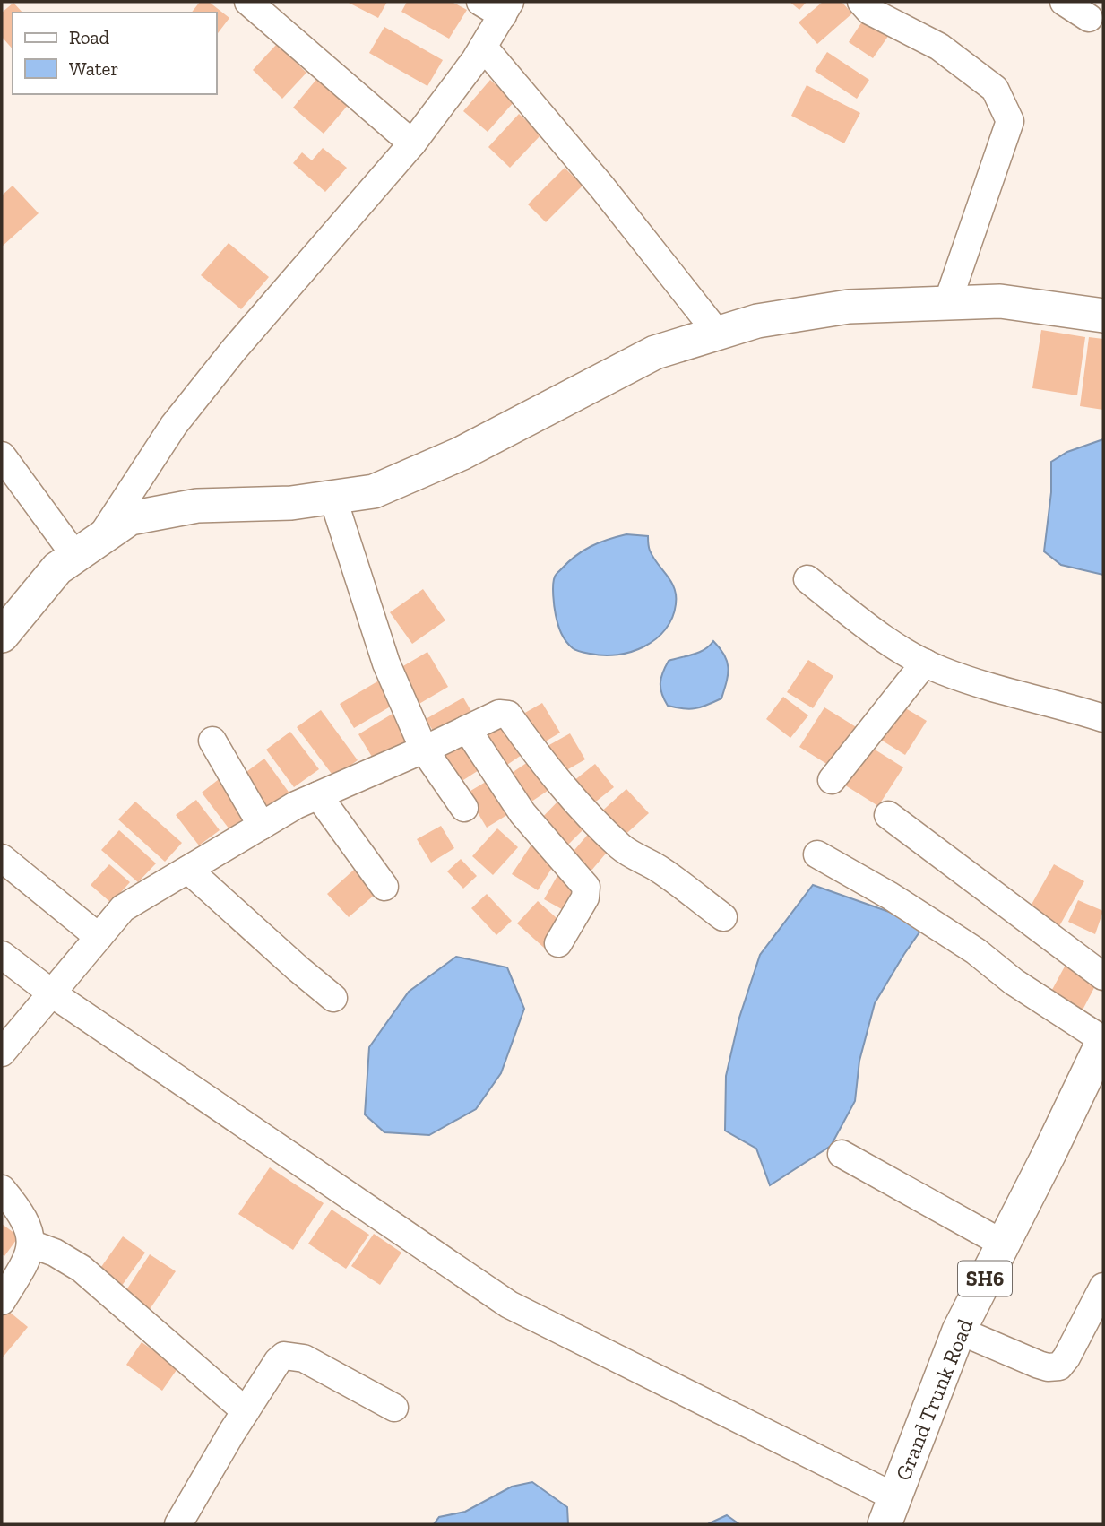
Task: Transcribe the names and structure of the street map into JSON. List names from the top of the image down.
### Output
{
  "streets": {
    "main road": ["SH6", "Grand Trunk Road"]
  },
  "legend": ["Road", "Water"]
}
